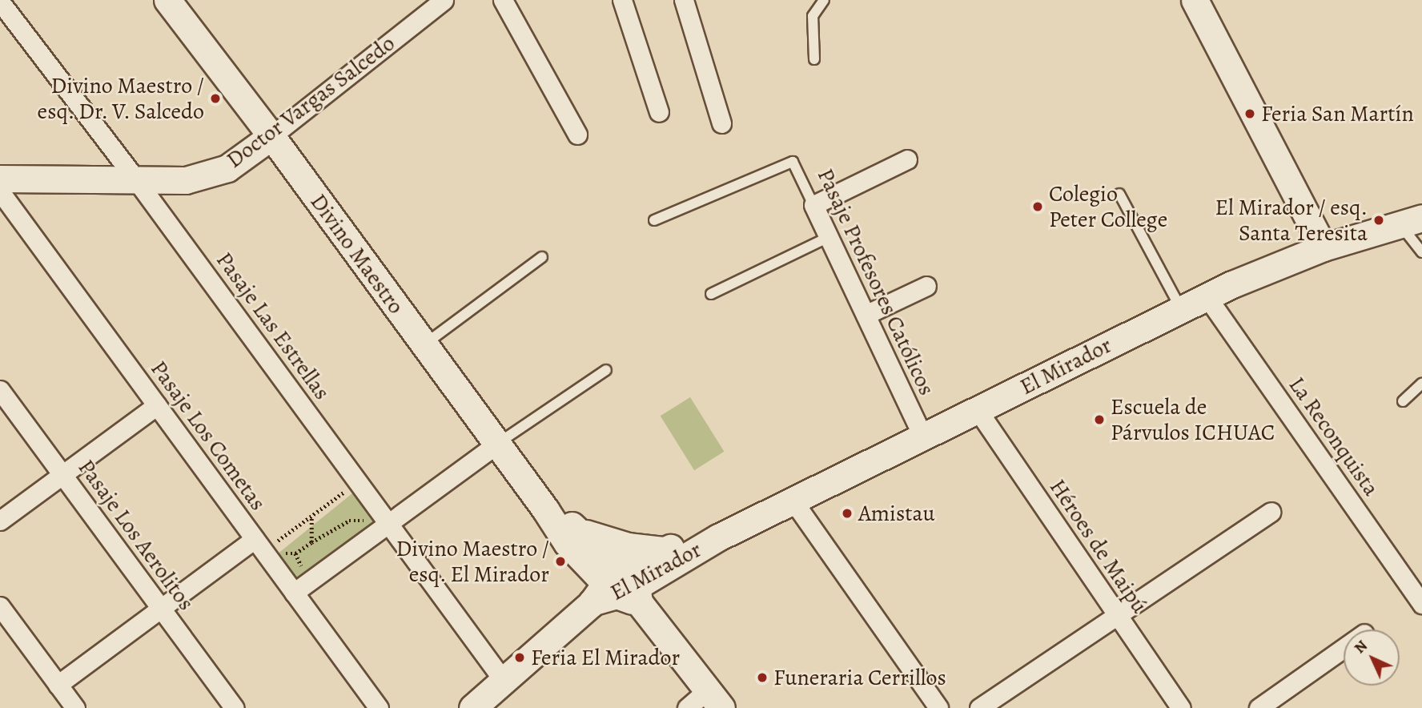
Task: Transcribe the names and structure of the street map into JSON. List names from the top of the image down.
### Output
{
  "streets": {
    "street": [
      "Doctor Vargas Salcedo",
      "Divino Maestro",
      "Pasaje Profesores Católicos",
      "Pasaje Las Estrellas",
      "El Mirador",
      "Pasaje Los Cometas",
      "La Reconquista",
      "Pasaje Los Aerolitos",
      "Héroes de Maipú"
    ]
  },
  "crossings": [
    ["Doctor Vargas Salcedo", "Divino Maestro"],
    ["Doctor Vargas Salcedo", "Pasaje Las Estrellas"],
    ["Divino Maestro", "El Mirador"],
    ["Pasaje Profesores Católicos", "El Mirador"],
    ["Pasaje Las Estrellas", "El Mirador"],
    ["El Mirador", "La Reconquista"],
    ["El Mirador", "Héroes de Maipú"]
  ],
  "places": [
    "Divino Maestro / esq. Dr. V. Salcedo",
    "Feria San Martín",
    "Colegio Peter College",
    "El Mirador / esq. Santa Teresita",
    "Escuela de Párvulos ICHUAC",
    "Amistau",
    "Divino Maestro / esq. El Mirador",
    "Feria El Mirador",
    "Funeraria Cerrillos"
  ],
  "north": "top left"
}
